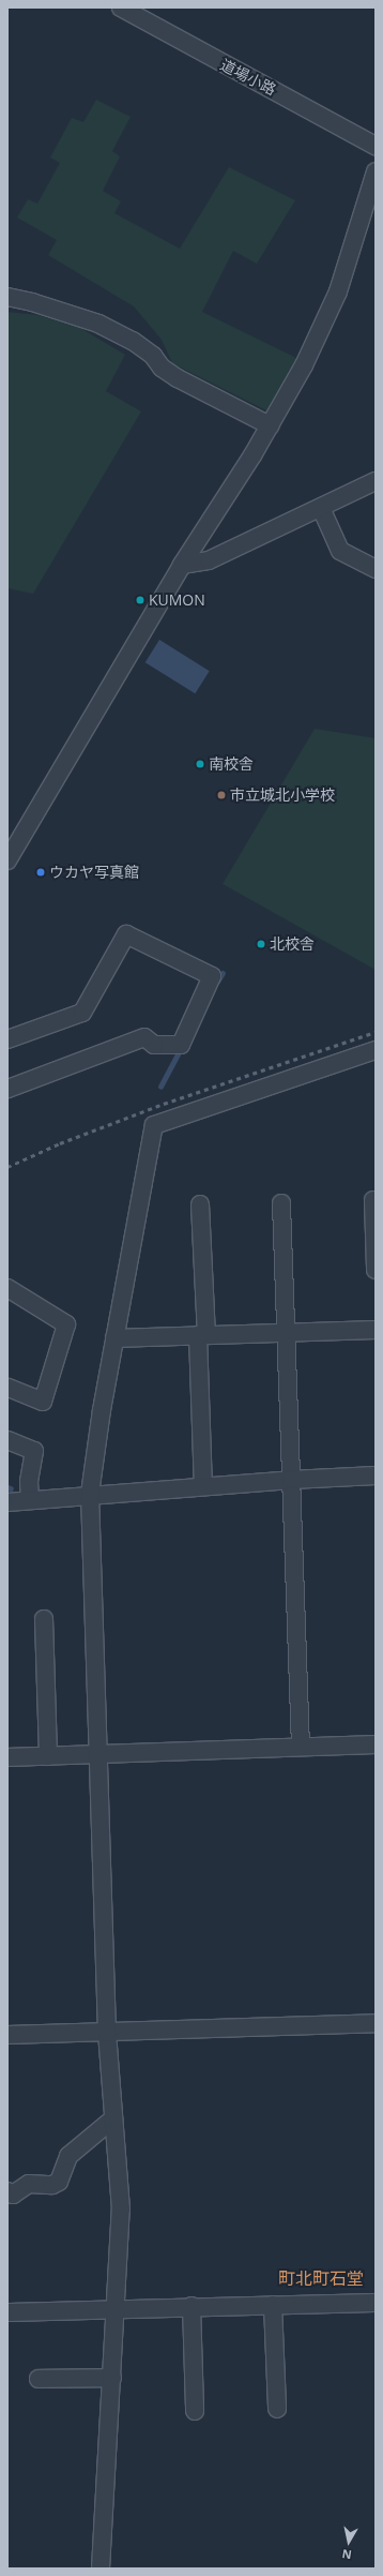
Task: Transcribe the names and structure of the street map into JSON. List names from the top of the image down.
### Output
{
  "streets": {
    "street": ["道場小路"]
  },
  "districts": ["町北町石堂"],
  "places": [
    "KUMON",
    "南校舎",
    "市立城北小学校",
    "ウカヤ写真館",
    "北校舎"
  ],
  "north": "bottom"
}
